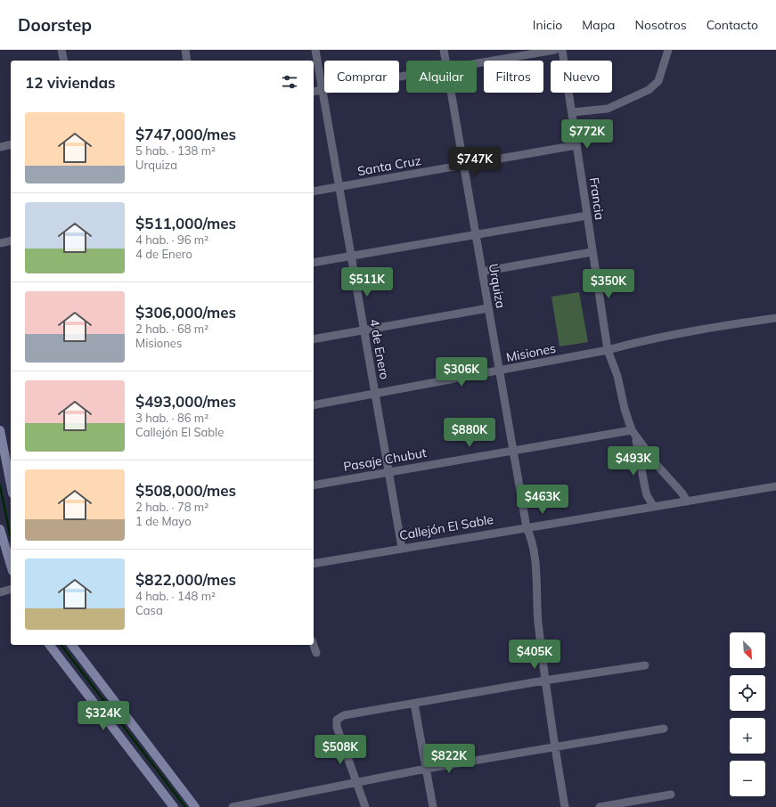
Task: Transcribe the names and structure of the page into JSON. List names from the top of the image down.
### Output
{
  "streets": {
    "street": [
      "Santa Cruz",
      "Francia",
      "Urquiza",
      "4 de Enero",
      "Misiones",
      "Pasaje Chubut",
      "Callejón El Sable"
    ]
  },
  "crossings": [
    ["Santa Cruz", "Francia"],
    ["Santa Cruz", "Urquiza"],
    ["Santa Cruz", "4 de Enero"],
    ["Francia", "Misiones"],
    ["Francia", "Pasaje Chubut"],
    ["Urquiza", "Misiones"],
    ["Urquiza", "Pasaje Chubut"],
    ["Urquiza", "Callejón El Sable"],
    ["4 de Enero", "Misiones"],
    ["4 de Enero", "Pasaje Chubut"],
    ["4 de Enero", "Callejón El Sable"]
  ],
  "north": "bottom right",
  "page": {
    "header": "Doorstep",
    "nav": [
      "Inicio",
      "Mapa",
      "Nosotros",
      "Contacto"
    ],
    "chip": [
      "Comprar",
      "Alquilar",
      "Filtros",
      "Nuevo"
    ],
    "heading": "12 viviendas",
    "list": [
      {
        "name": "$747,000/mes",
        "note": "5 hab. · 138 m² · Urquiza"
      },
      {
        "name": "$511,000/mes",
        "note": "4 hab. · 96 m² · 4 de Enero"
      },
      {
        "name": "$306,000/mes",
        "note": "2 hab. · 68 m² · Misiones"
      },
      {
        "name": "$493,000/mes",
        "note": "3 hab. · 86 m² · Callejón El Sable"
      },
      {
        "name": "$508,000/mes",
        "note": "2 hab. · 78 m² · 1 de Mayo"
      },
      {
        "name": "$822,000/mes",
        "note": "4 hab. · 148 m² · Casa"
      }
    ],
    "price": [
      "$772K",
      "$747K",
      "$511K",
      "$350K",
      "$306K",
      "$880K",
      "$493K",
      "$463K",
      "$405K",
      "$324K",
      "$508K",
      "$822K"
    ],
    "map_buttons": ["+", "−"]
  }
}
